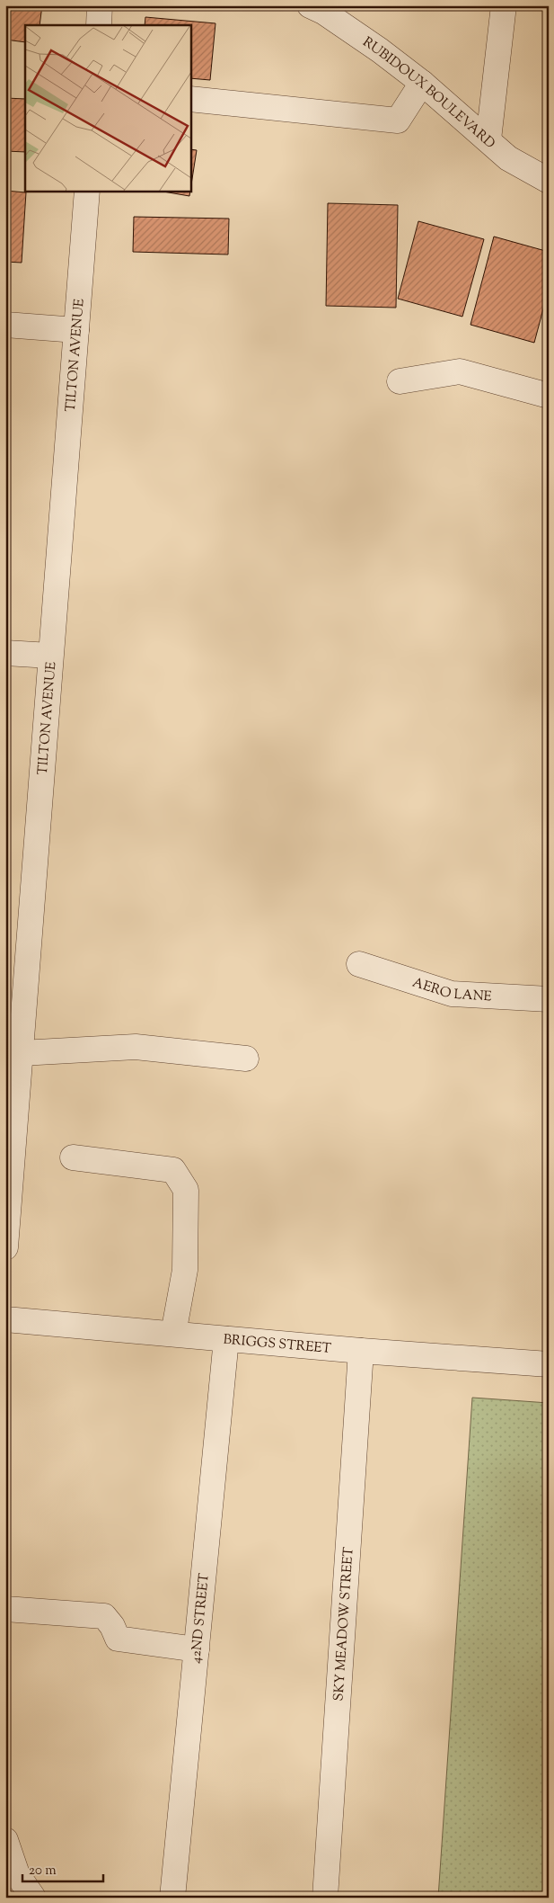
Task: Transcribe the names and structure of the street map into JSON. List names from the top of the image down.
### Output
{
  "streets": {
    "street": [
      "RUBIDOUX BOULEVARD",
      "TILTON AVENUE",
      "AERO LANE",
      "BRIGGS STREET",
      "42ND STREET",
      "SKY MEADOW STREET"
    ]
  },
  "crossings": [
    ["BRIGGS STREET", "42ND STREET"],
    ["BRIGGS STREET", "SKY MEADOW STREET"]
  ],
  "scale_bar": "20 m"
}
